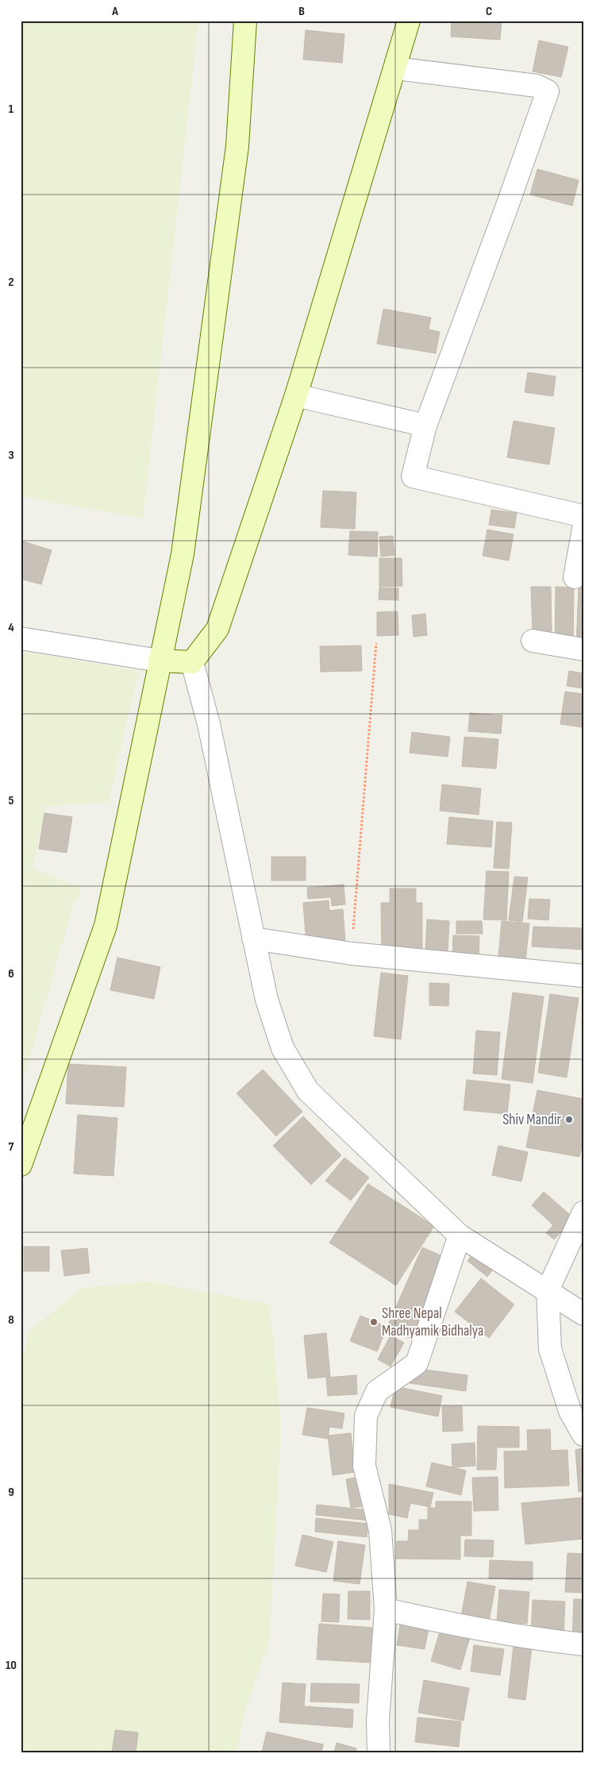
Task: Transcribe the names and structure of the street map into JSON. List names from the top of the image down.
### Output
{
  "places": ["Shiv Mandir", "Shree Nepal Madhyamik Bidhalya"],
  "grid": {
    "columns": ["A", "B", "C"],
    "rows": [
      "1",
      "2",
      "3",
      "4",
      "5",
      "6",
      "7",
      "8",
      "9",
      "10"
    ]
  }
}
